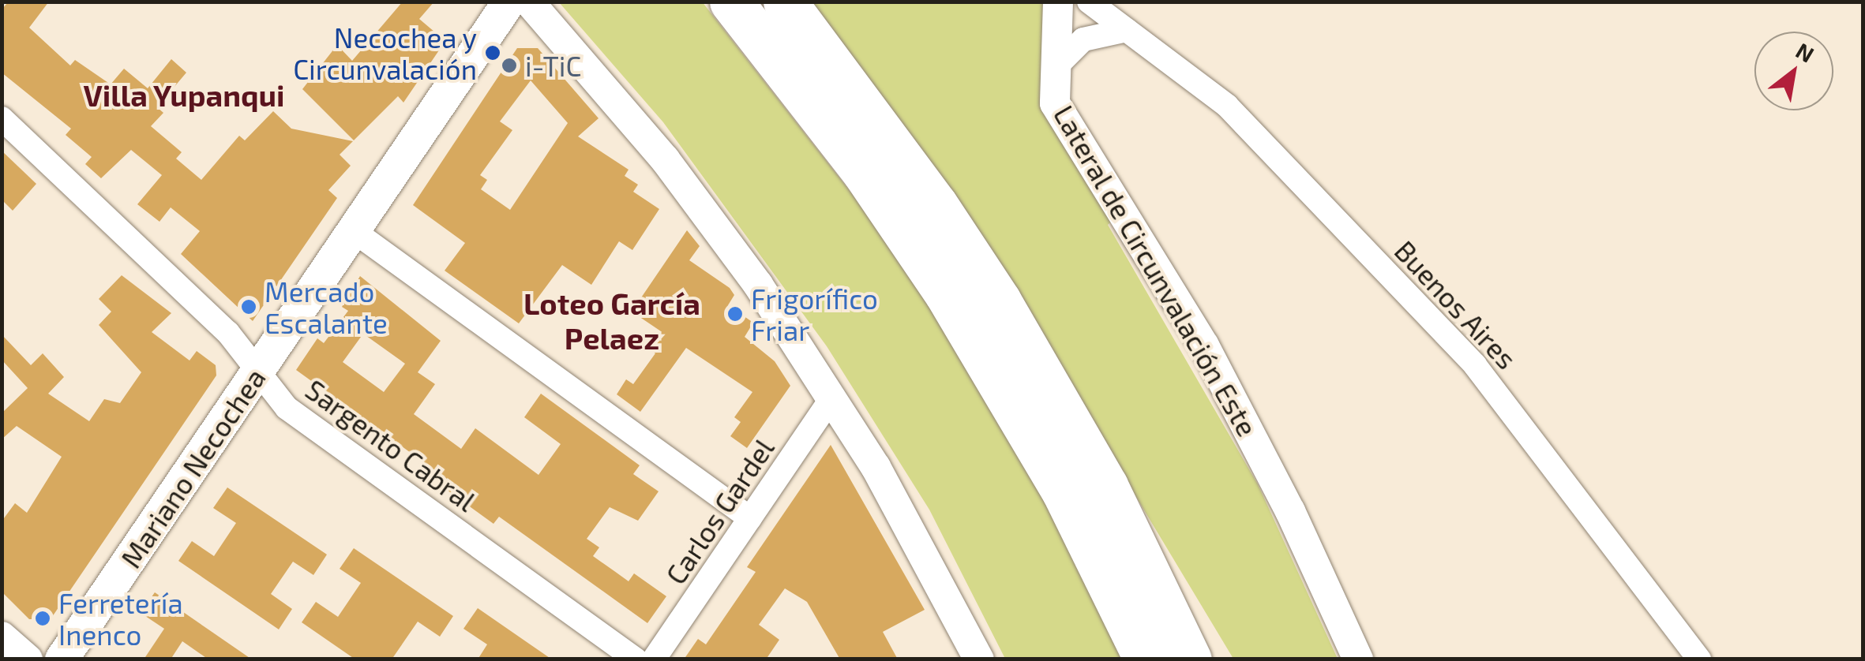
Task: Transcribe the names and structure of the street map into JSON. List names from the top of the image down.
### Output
{
  "streets": {
    "main road": ["Mariano Necochea"],
    "street": [
      "Lateral de Circunvalación Este",
      "Buenos Aires",
      "Sargento Cabral",
      "Carlos Gardel"
    ]
  },
  "crossings": [
    ["Sargento Cabral", "Mariano Necochea"]
  ],
  "districts": ["Villa Yupanqui", "Loteo García Pelaez"],
  "places": [
    "Necochea y Circunvalación",
    "i-TiC",
    "Mercado Escalante",
    "Frigorífico Friar",
    "Ferretería Inenco"
  ],
  "north": "top right"
}
